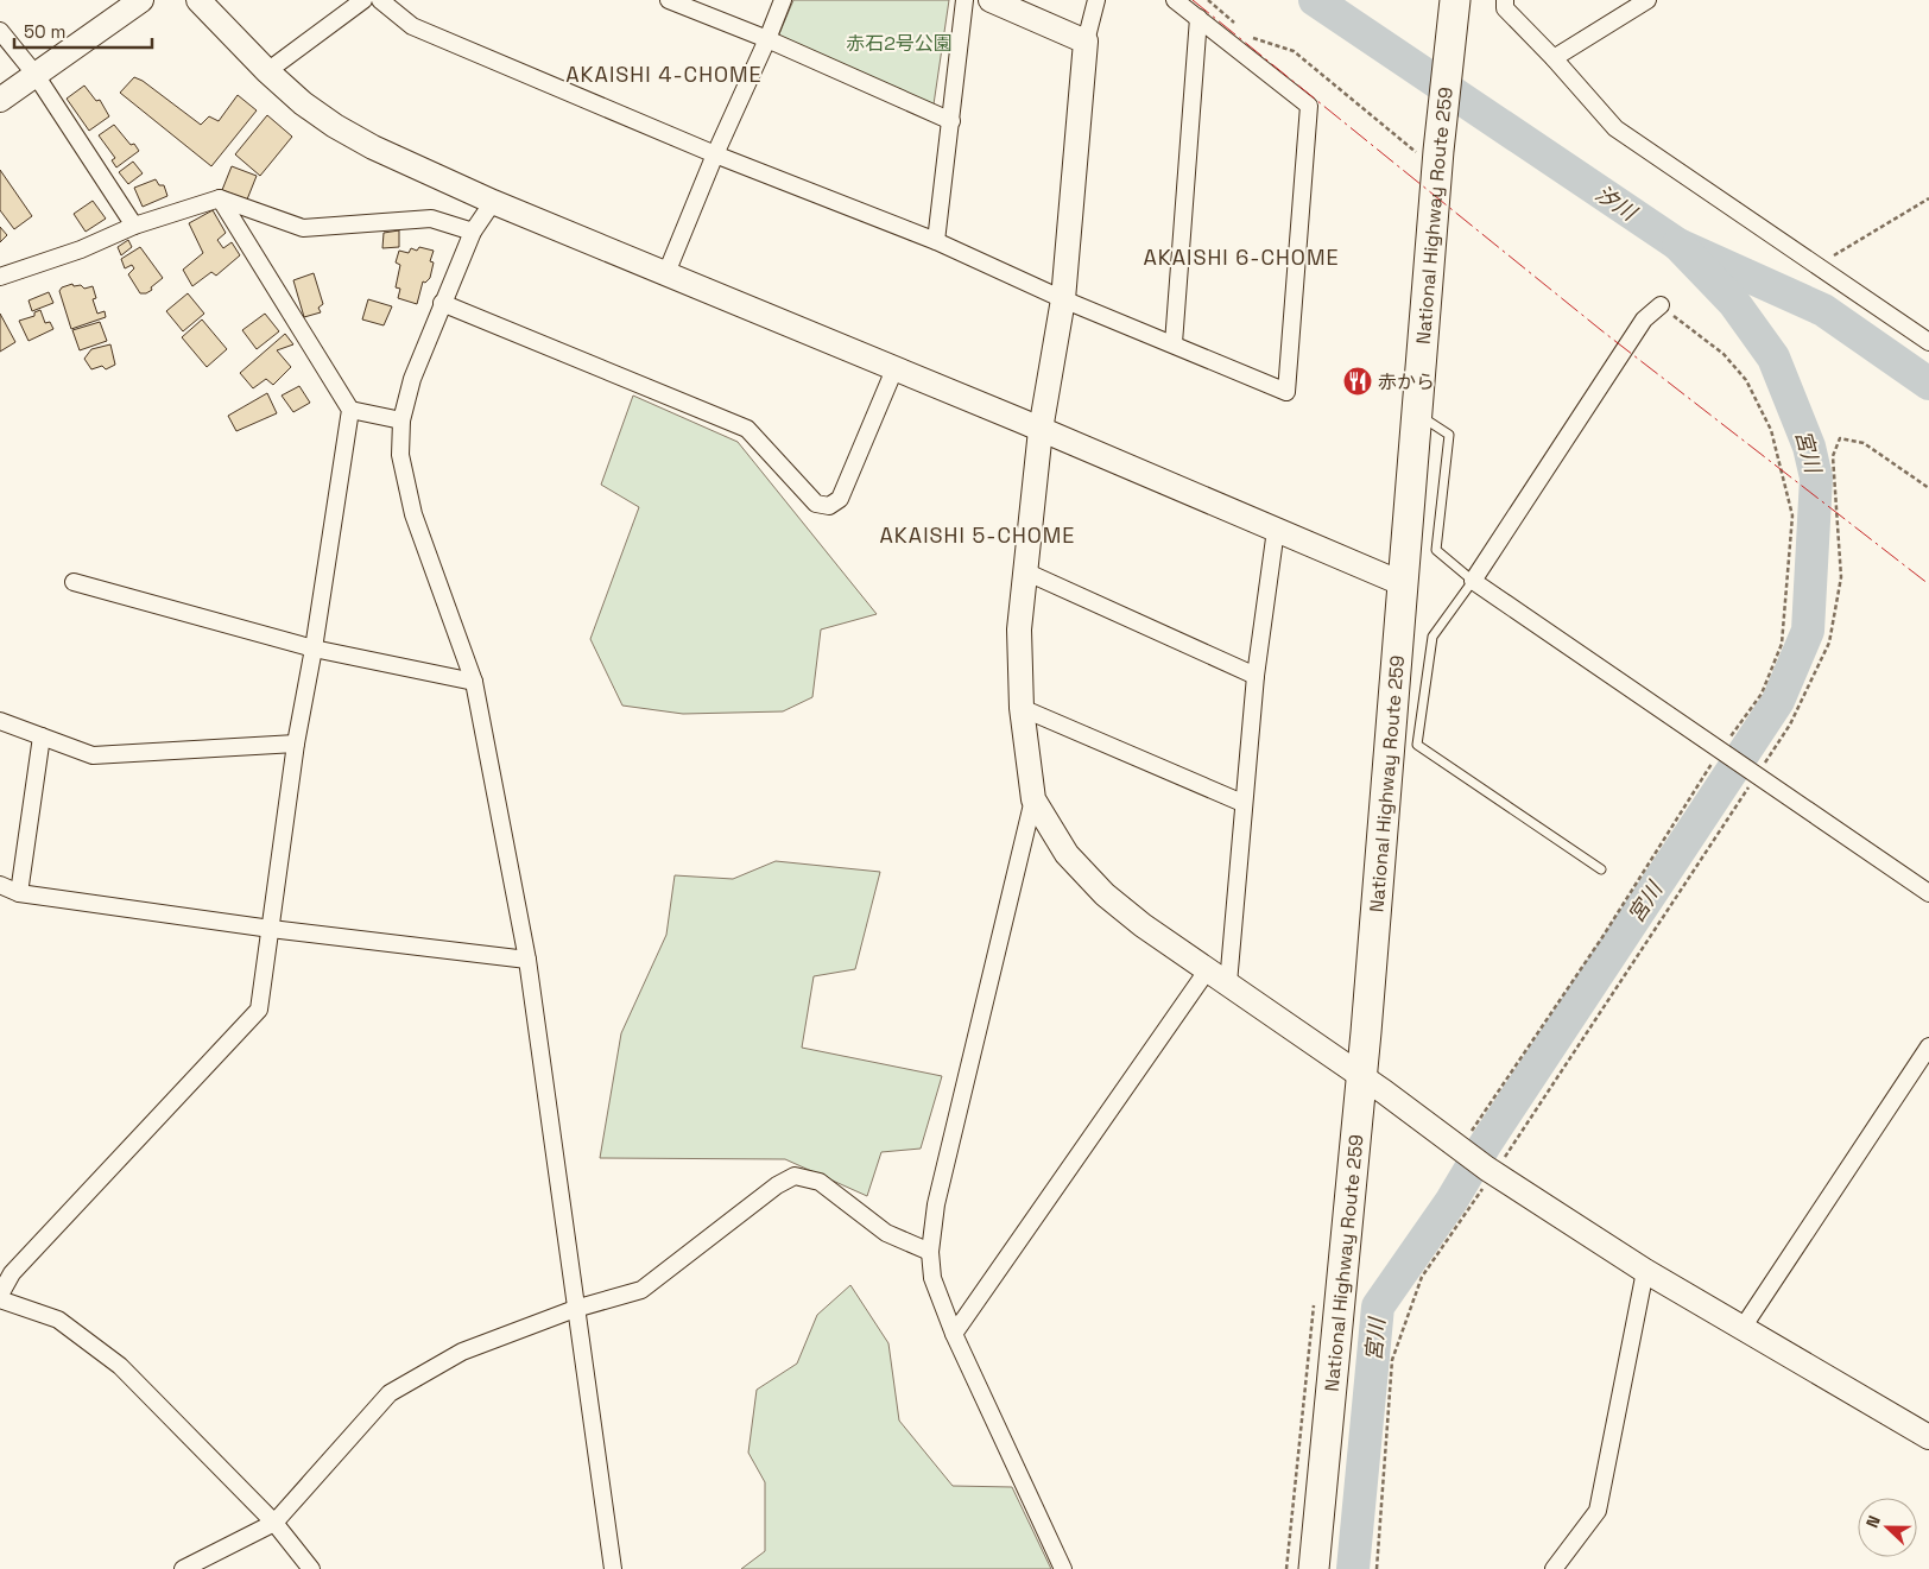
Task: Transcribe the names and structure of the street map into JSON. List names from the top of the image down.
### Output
{
  "streets": {
    "highway": ["National Highway Route 259"]
  },
  "districts": ["AKAISHI 4-CHOME", "AKAISHI 6-CHOME", "AKAISHI 5-CHOME"],
  "water": ["汐川", "宮川"],
  "parks": ["赤石2号公園"],
  "places": {
    "restaurant": ["赤から"]
  },
  "scale_bar": "50 m",
  "north": "left"
}
